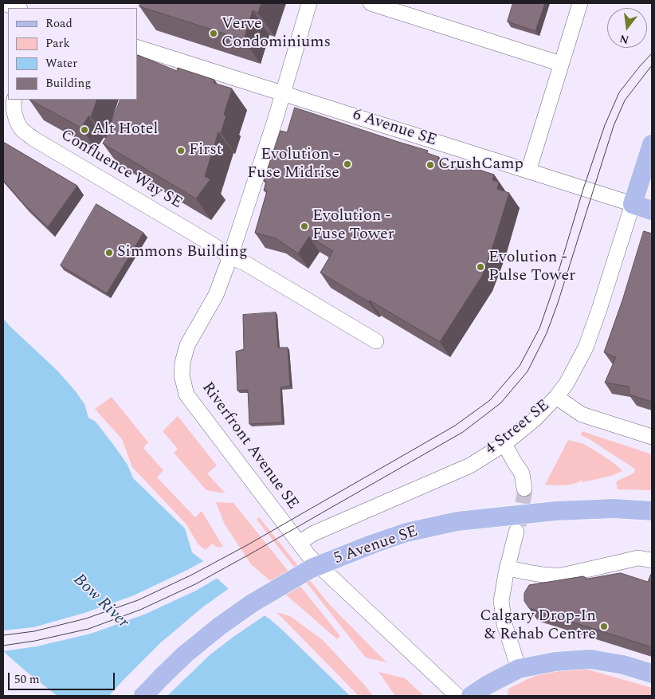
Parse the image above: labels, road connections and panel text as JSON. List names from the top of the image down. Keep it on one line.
{"streets":{"main road":["6 Avenue SE","4 Street SE","5 Avenue SE"],"street":["Confluence Way SE","Riverfront Avenue SE"]},"crossings":[["6 Avenue SE","4 Street SE"],["6 Avenue SE","Riverfront Avenue SE"],["Confluence Way SE","Riverfront Avenue SE"],["4 Street SE","Riverfront Avenue SE"]],"water":["Bow River"],"places":["Verve Condominiums","Alt Hotel","First","Evolution - Fuse Midrise","CrushCamp","Evolution - Fuse Tower","Simmons Building","Evolution - Pulse Tower","Calgary Drop-In & Rehab Centre"],"legend":["Road","Park","Water","Building"],"scale_bar":"50 m","north":"bottom"}
